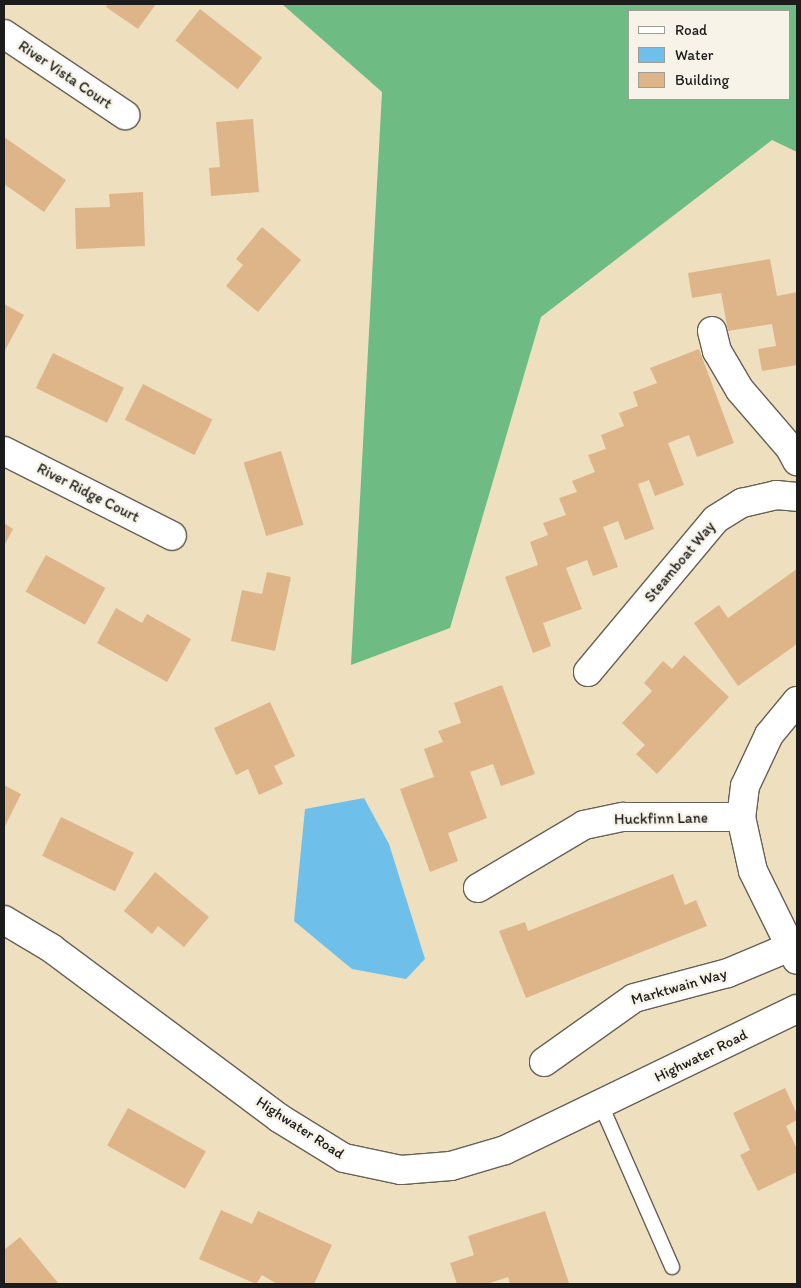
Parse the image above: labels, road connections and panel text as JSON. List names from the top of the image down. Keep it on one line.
{"streets":{"street":["River Vista Court","River Ridge Court","Steamboat Way","Huckfinn Lane","Marktwain Way","Highwater Road"]},"legend":["Road","Water","Building"]}
